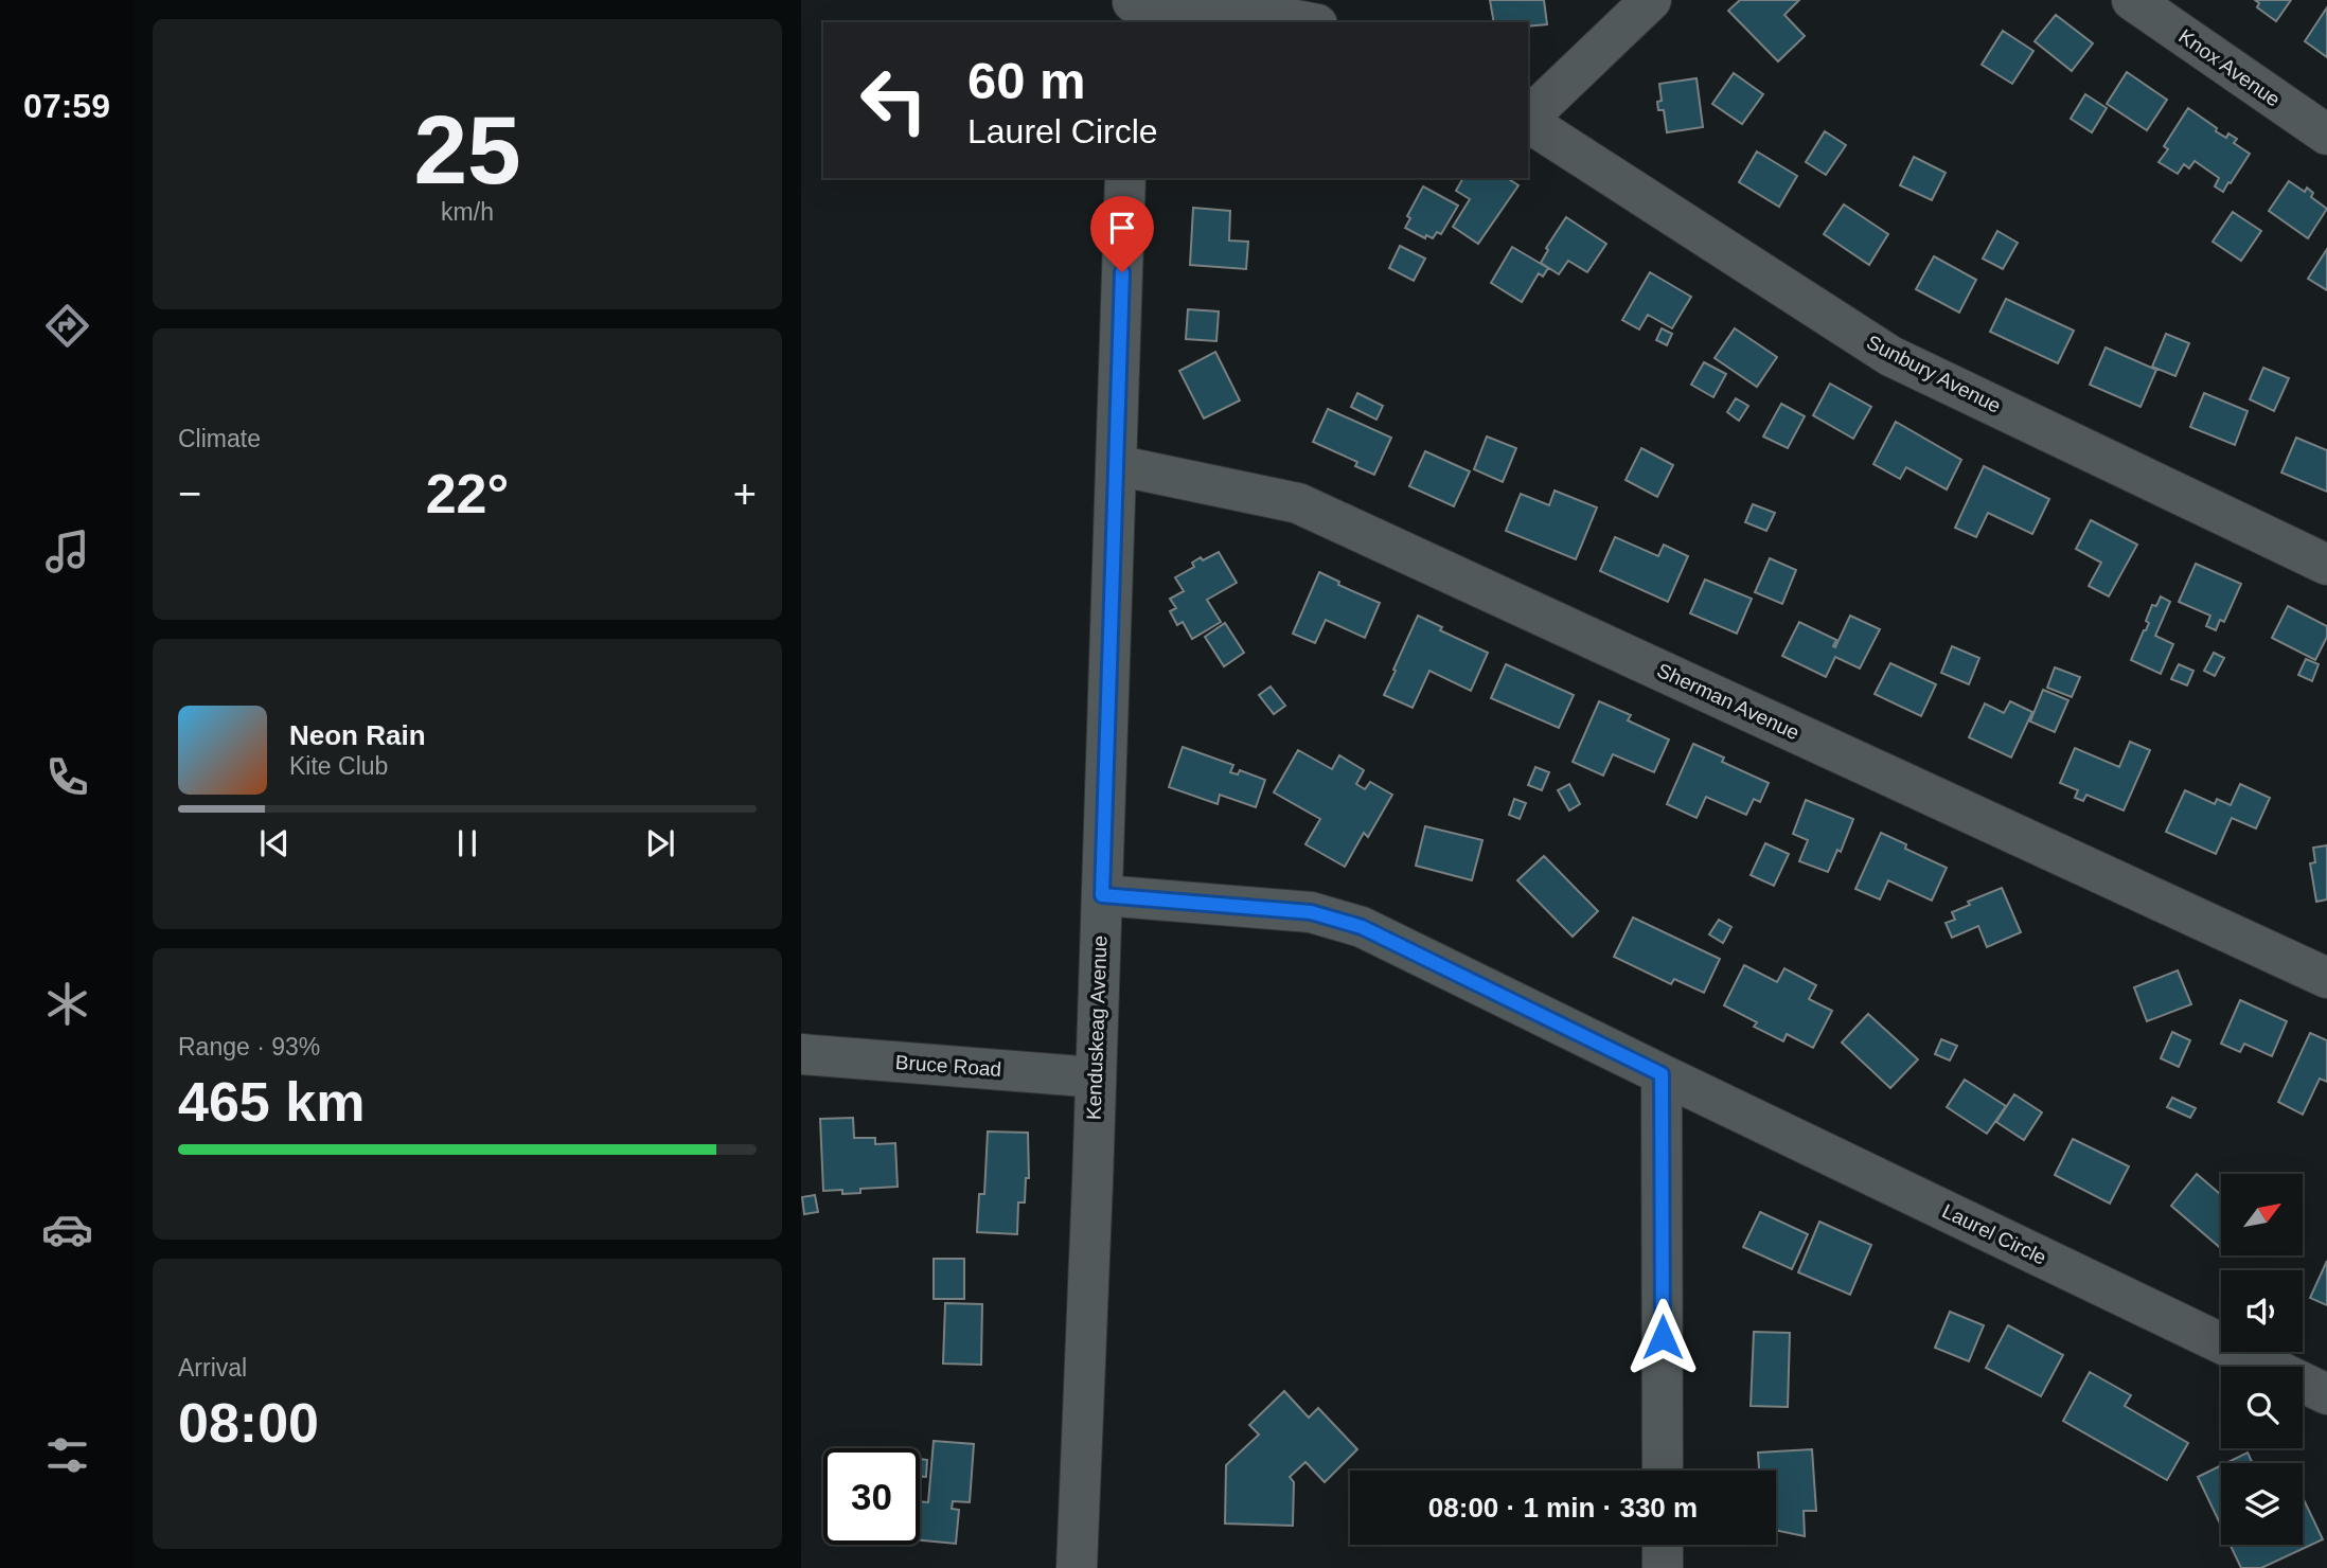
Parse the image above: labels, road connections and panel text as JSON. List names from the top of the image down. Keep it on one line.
{"streets":{"street":["Knox Avenue","Sunbury Avenue","Sherman Avenue","Kenduskeag Avenue","Bruce Road","Laurel Circle"]},"crossings":[["Sherman Avenue","Kenduskeag Avenue"],["Kenduskeag Avenue","Bruce Road"],["Kenduskeag Avenue","Laurel Circle"]],"north":"top right","page":{"tabs":"07:59","tile":[["25","km/h"],"Climate",["Range · 93%","465 km"],["Arrival","08:00"]],"turn":["60 m","Laurel Circle"],"heat":["−","22°","+"],"song":["Neon Rain","Kite Club"],"limit":"30","trip":"08:00 · 1 min · 330 m"}}
